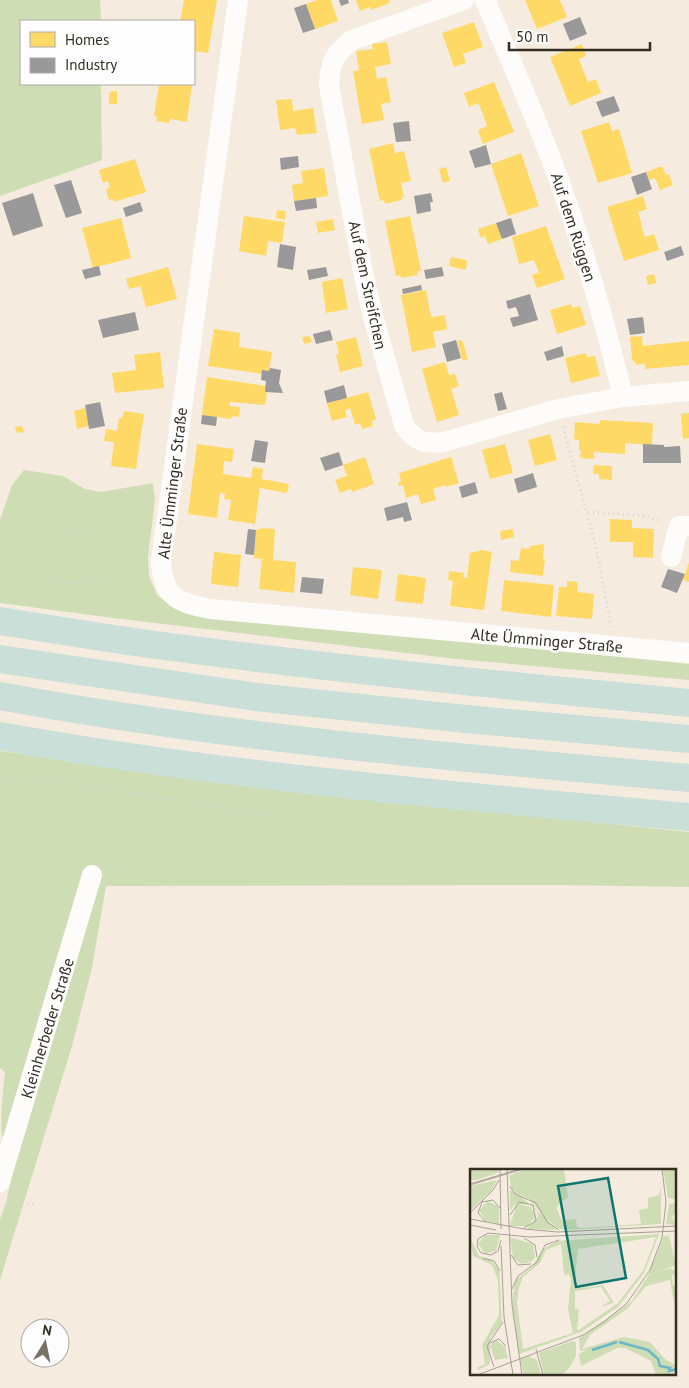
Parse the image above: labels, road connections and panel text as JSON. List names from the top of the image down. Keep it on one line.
{"streets":{"street":["Auf dem Rüggen","Auf dem Streifchen","Alte Ümminger Straße","Kleinherbeder Straße"]},"crossings":[["Auf dem Rüggen","Auf dem Streifchen"]],"legend":["Homes","Industry"],"scale_bar":"50 m","north":"top"}
